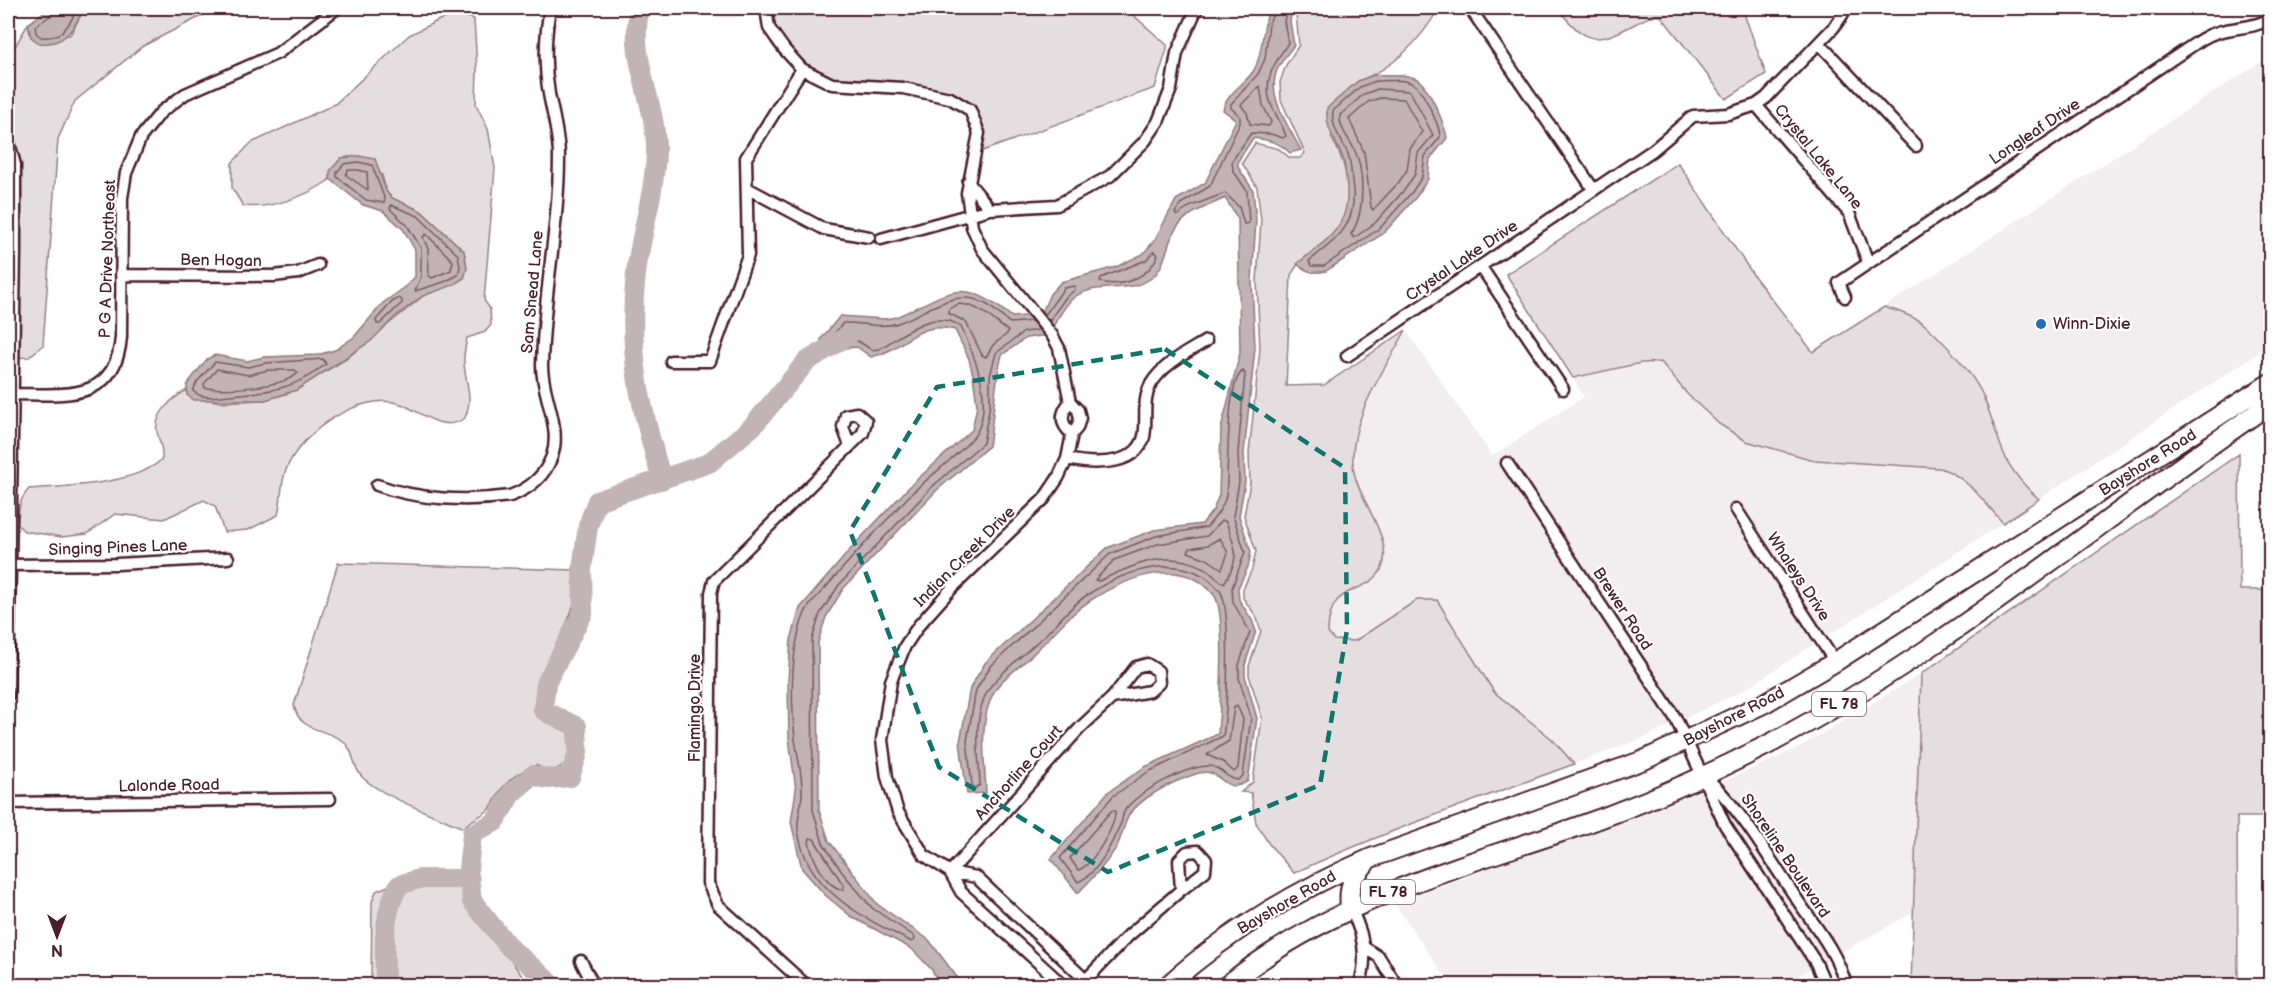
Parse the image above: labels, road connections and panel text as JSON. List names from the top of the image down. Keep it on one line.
{"streets":{"main road":["Bayshore Road","FL 78"],"street":["Longleaf Drive","Crystal Lake Lane","P G A Drive Northeast","Ben Hogan","Crystal Lake Drive","Sam Snead Lane","Singing Pines Lane","Indian Creek Drive","Whaleys Drive","Brewer Road","Flamingo Drive","Anchorline Court","Lalonde Road","Shoreline Boulevard"]},"crossings":[["Longleaf Drive","Crystal Lake Lane"],["Crystal Lake Lane","Crystal Lake Drive"],["P G A Drive Northeast","Ben Hogan"],["Bayshore Road","Whaleys Drive"],["Bayshore Road","Brewer Road"],["Bayshore Road","Shoreline Boulevard"],["Indian Creek Drive","Anchorline Court"],["Brewer Road","Shoreline Boulevard"]],"places":["Winn-Dixie"],"north":"bottom"}
